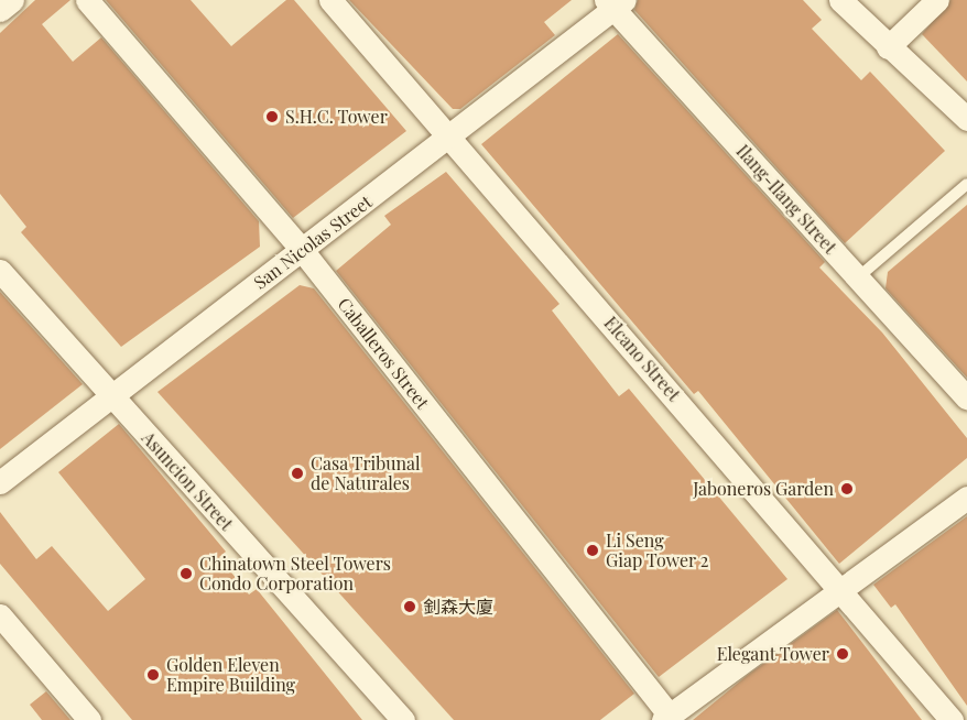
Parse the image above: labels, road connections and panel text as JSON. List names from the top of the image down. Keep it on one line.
{"streets":{"street":["Ilang-Ilang Street","San Nicolas Street","Caballeros Street","Elcano Street","Asuncion Street"]},"crossings":[["Ilang-Ilang Street","San Nicolas Street"],["San Nicolas Street","Caballeros Street"],["San Nicolas Street","Elcano Street"],["San Nicolas Street","Asuncion Street"]],"places":["S.H.C. Tower","Casa Tribunal de Naturales","Jaboneros Garden","Li Seng Giap Tower 2","Chinatown Steel Towers Condo Corporation","釗森大廈","Elegant Tower","Golden Eleven Empire Building"]}
